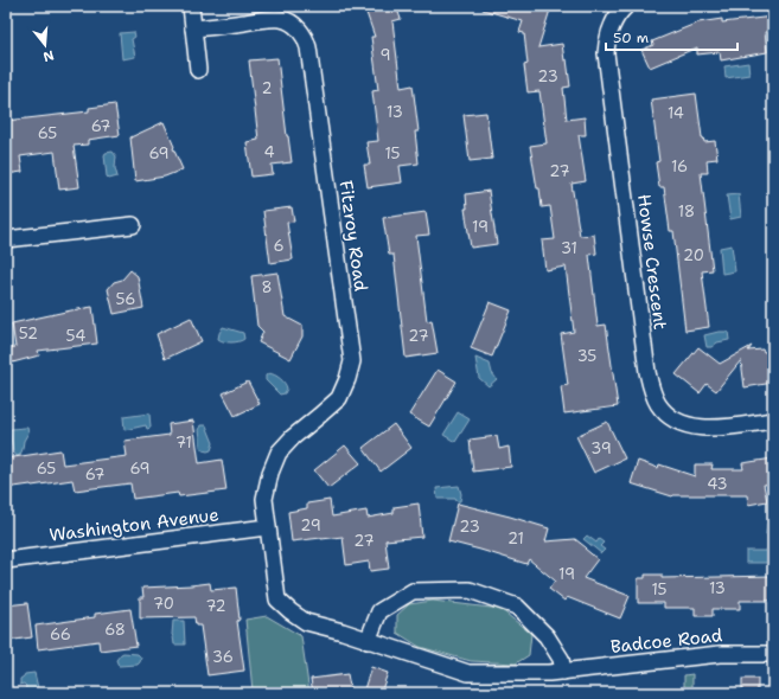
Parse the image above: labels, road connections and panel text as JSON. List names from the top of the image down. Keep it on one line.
{"streets":{"street":["Fitzroy Road","Howse Crescent","Washington Avenue","Badcoe Road"]},"crossings":[["Fitzroy Road","Washington Avenue"],["Fitzroy Road","Badcoe Road"]],"house_numbers":["9","23","2","13","14","67","65","4","69","15","16","27","18","19","6","31","20","8","56","52","54","27","35","71","39","65","69","67","43","29","23","21","27","19","13","15","70","72","68","66","36"],"scale_bar":"50 m","north":"bottom"}
